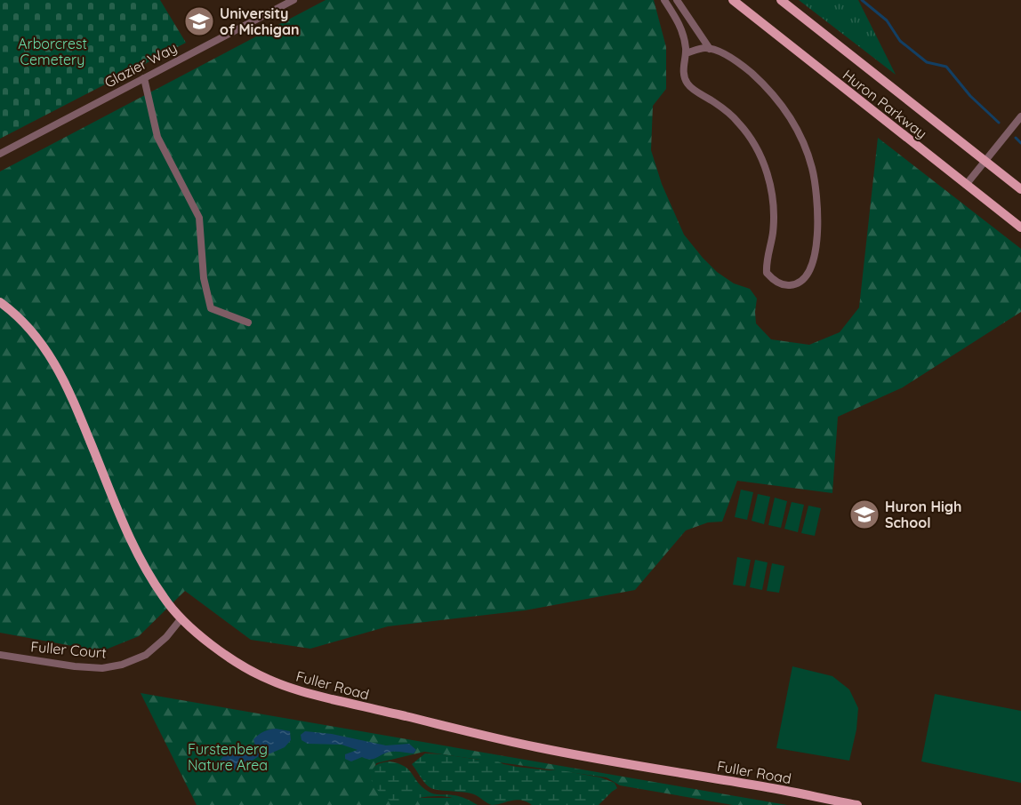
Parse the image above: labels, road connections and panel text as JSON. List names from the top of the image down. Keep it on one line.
{"streets":{"main road":["Huron Parkway","Fuller Road"],"street":["Glazier Way","Fuller Court"]},"crossings":[["Fuller Court","Fuller Road"]],"parks":["Arborcrest Cemetery","Furstenberg Nature Area"],"places":{"school or university":["University of Michigan","Huron High School"]}}
